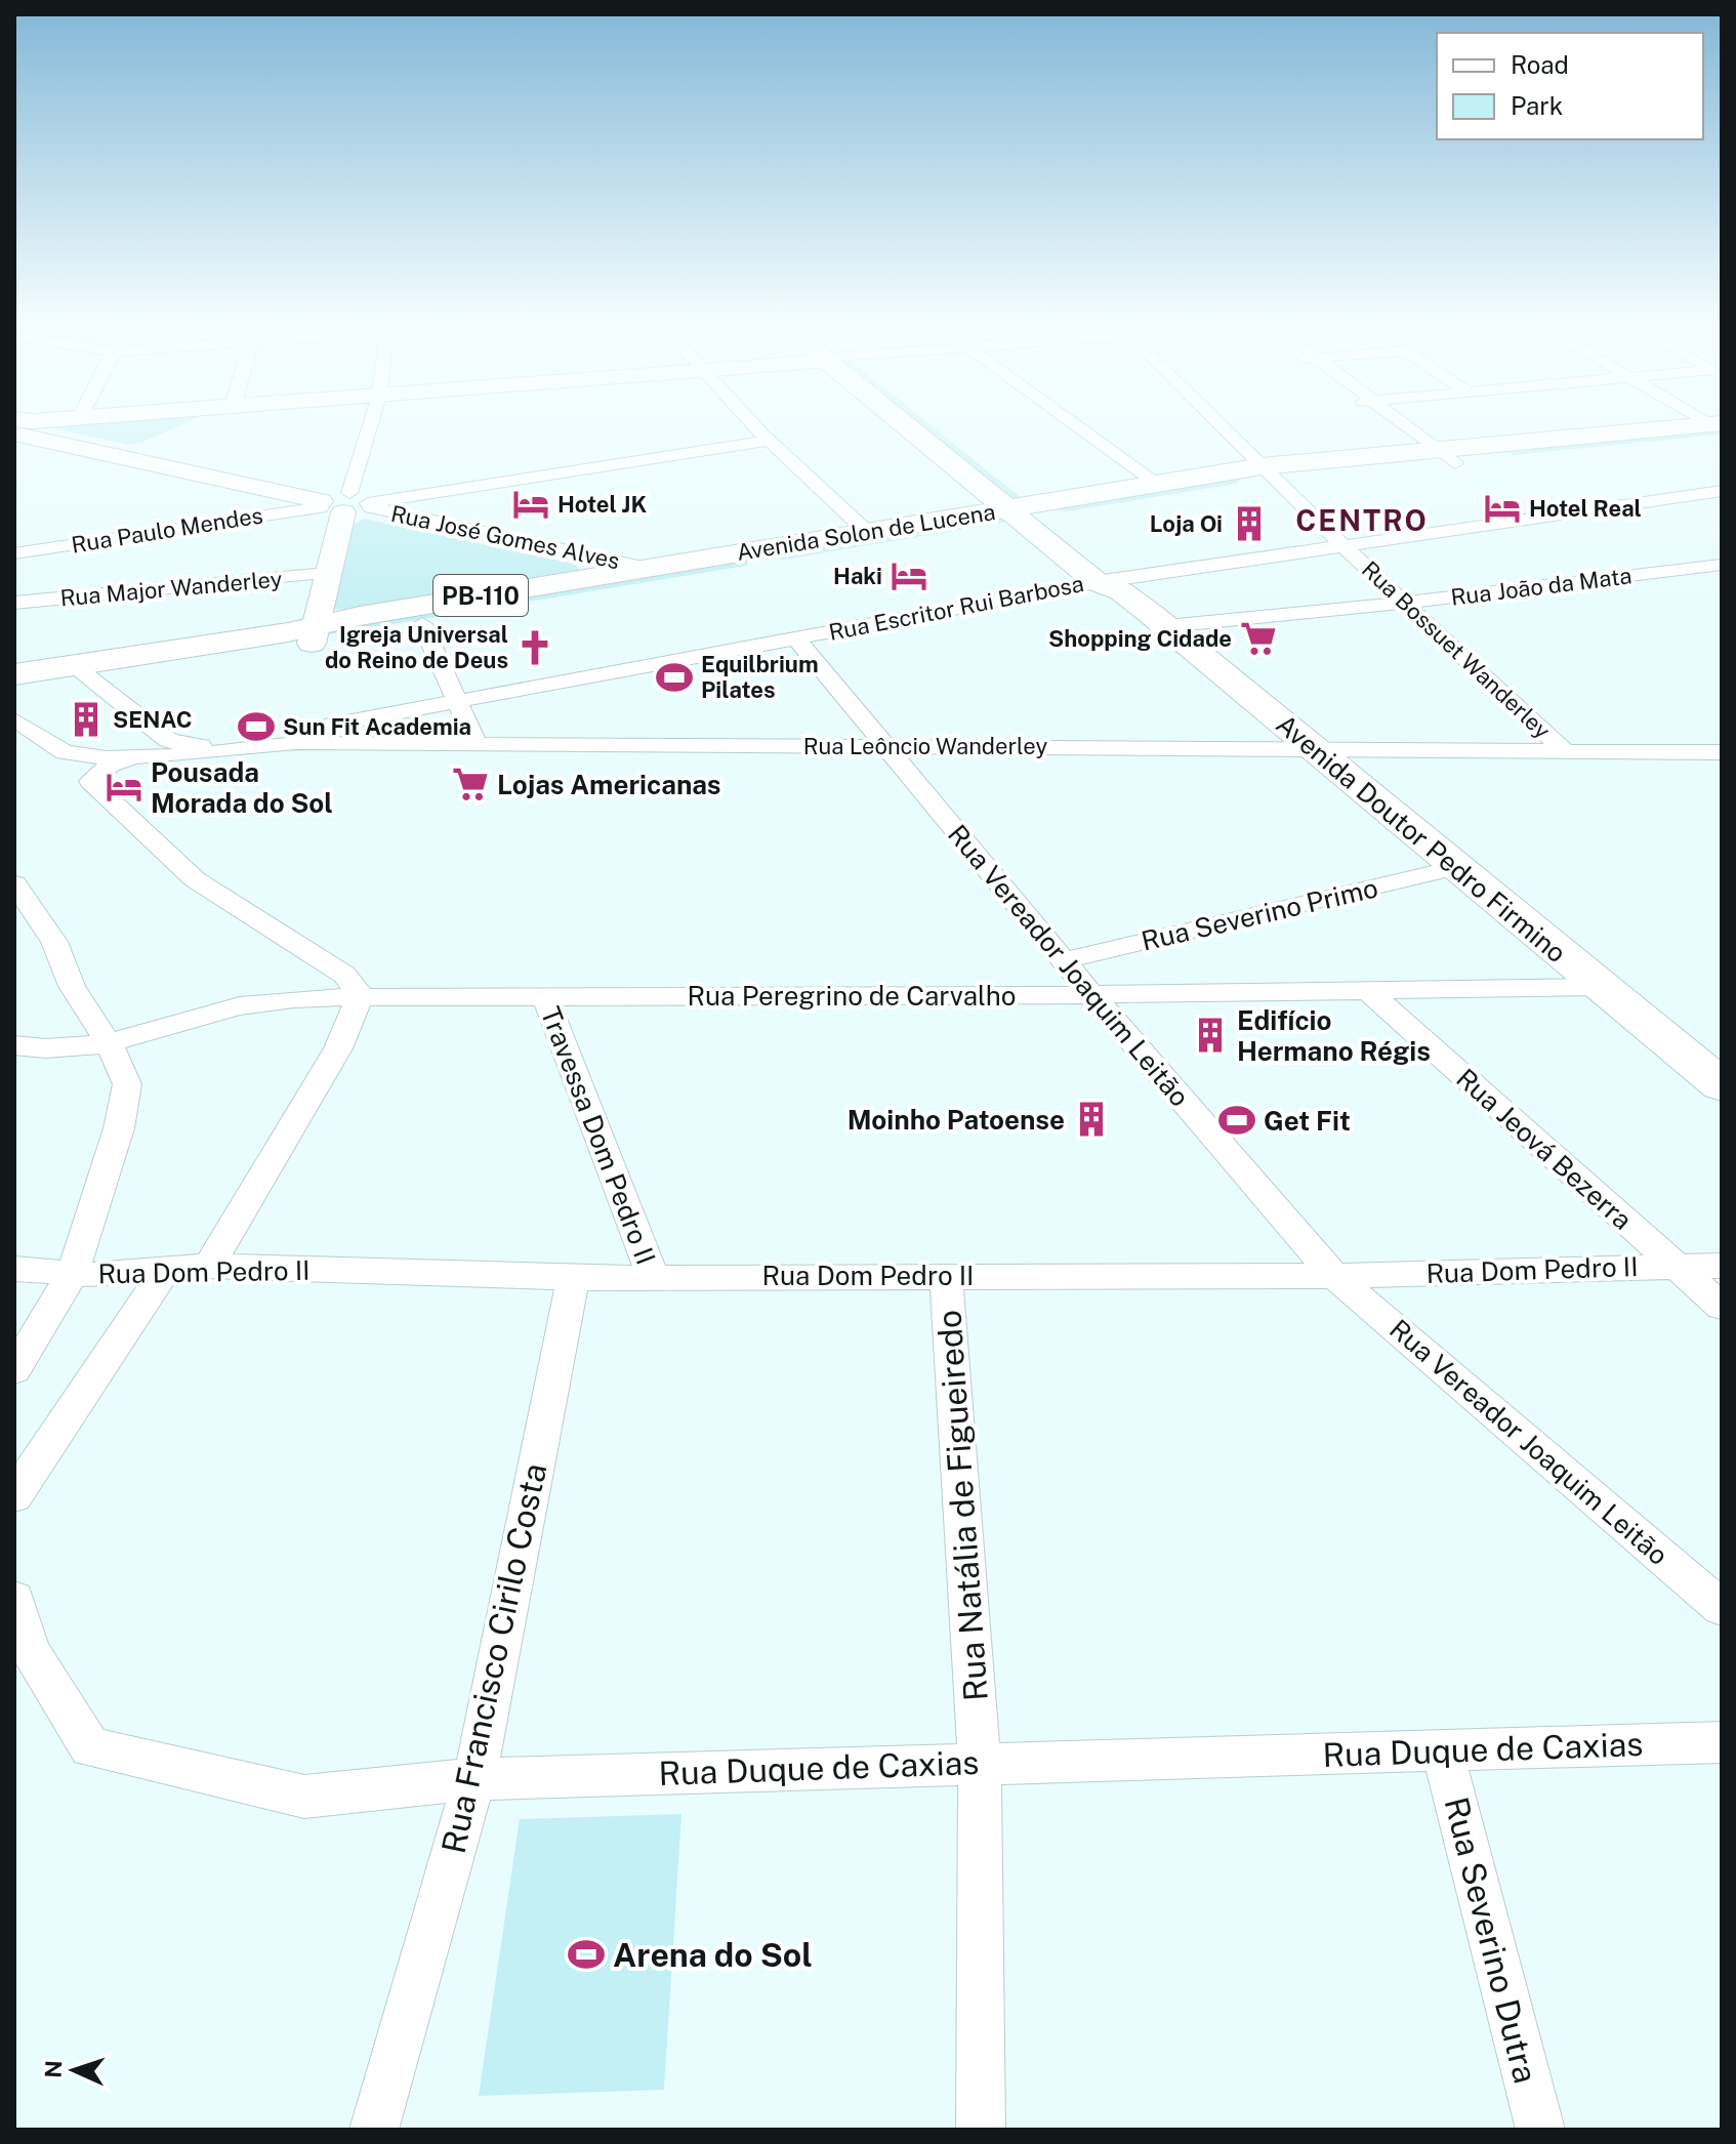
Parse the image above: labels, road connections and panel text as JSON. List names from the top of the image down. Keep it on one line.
{"streets":{"main road":["Avenida Solon de Lucena","PB-110","Avenida Doutor Pedro Firmino"],"street":["Rua Paulo Mendes","Rua José Gomes Alves","Rua João da Mata","Rua Major Wanderley","Rua Escritor Rui Barbosa","Rua Bossuet Wanderley","Rua Leôncio Wanderley","Rua Severino Primo","Rua Vereador Joaquim Leitão","Rua Peregrino de Carvalho","Travessa Dom Pedro II","Rua Jeová Bezerra","Rua Dom Pedro II","Rua Natália de Figueiredo","Rua Francisco Cirilo Costa","Rua Duque de Caxias","Rua Severino Dutra"]},"crossings":[["Rua Paulo Mendes","Rua José Gomes Alves"],["Avenida Solon de Lucena","Rua José Gomes Alves"],["Avenida Solon de Lucena","Rua Escritor Rui Barbosa"],["Avenida Solon de Lucena","Rua Bossuet Wanderley"],["Avenida Solon de Lucena","Avenida Doutor Pedro Firmino"],["Rua João da Mata","Rua Bossuet Wanderley"],["Rua João da Mata","Avenida Doutor Pedro Firmino"],["Rua Escritor Rui Barbosa","Rua Bossuet Wanderley"],["Rua Escritor Rui Barbosa","Rua Leôncio Wanderley"],["Rua Escritor Rui Barbosa","Avenida Doutor Pedro Firmino"],["Rua Escritor Rui Barbosa","Rua Vereador Joaquim Leitão"],["Rua Bossuet Wanderley","Rua Leôncio Wanderley"],["Rua Leôncio Wanderley","Avenida Doutor Pedro Firmino"],["Rua Leôncio Wanderley","Rua Vereador Joaquim Leitão"],["Rua Leôncio Wanderley","Rua Peregrino de Carvalho"],["Avenida Doutor Pedro Firmino","Rua Severino Primo"],["Avenida Doutor Pedro Firmino","Rua Peregrino de Carvalho"],["Rua Severino Primo","Rua Vereador Joaquim Leitão"],["Rua Vereador Joaquim Leitão","Rua Peregrino de Carvalho"],["Rua Vereador Joaquim Leitão","Rua Dom Pedro II"],["Rua Peregrino de Carvalho","Travessa Dom Pedro II"],["Rua Peregrino de Carvalho","Rua Jeová Bezerra"],["Travessa Dom Pedro II","Rua Dom Pedro II"],["Rua Jeová Bezerra","Rua Dom Pedro II"],["Rua Dom Pedro II","Rua Natália de Figueiredo"],["Rua Dom Pedro II","Rua Francisco Cirilo Costa"],["Rua Natália de Figueiredo","Rua Duque de Caxias"],["Rua Francisco Cirilo Costa","Rua Duque de Caxias"],["Rua Duque de Caxias","Rua Severino Dutra"]],"districts":["CENTRO"],"places":{"hotel":["Hotel JK","Hotel Real","Haki","Pousada Morada do Sol"],"building":["Loja Oi","SENAC","Edifício Hermano Régis","Moinho Patoense"],"supermarket":["Shopping Cidade","Lojas Americanas"],"church":["Igreja Universal do Reino de Deus"],"sports":["Equilbrium Pilates","Sun Fit Academia","Get Fit","Arena do Sol"]},"legend":["Road","Park"],"north":"left"}
